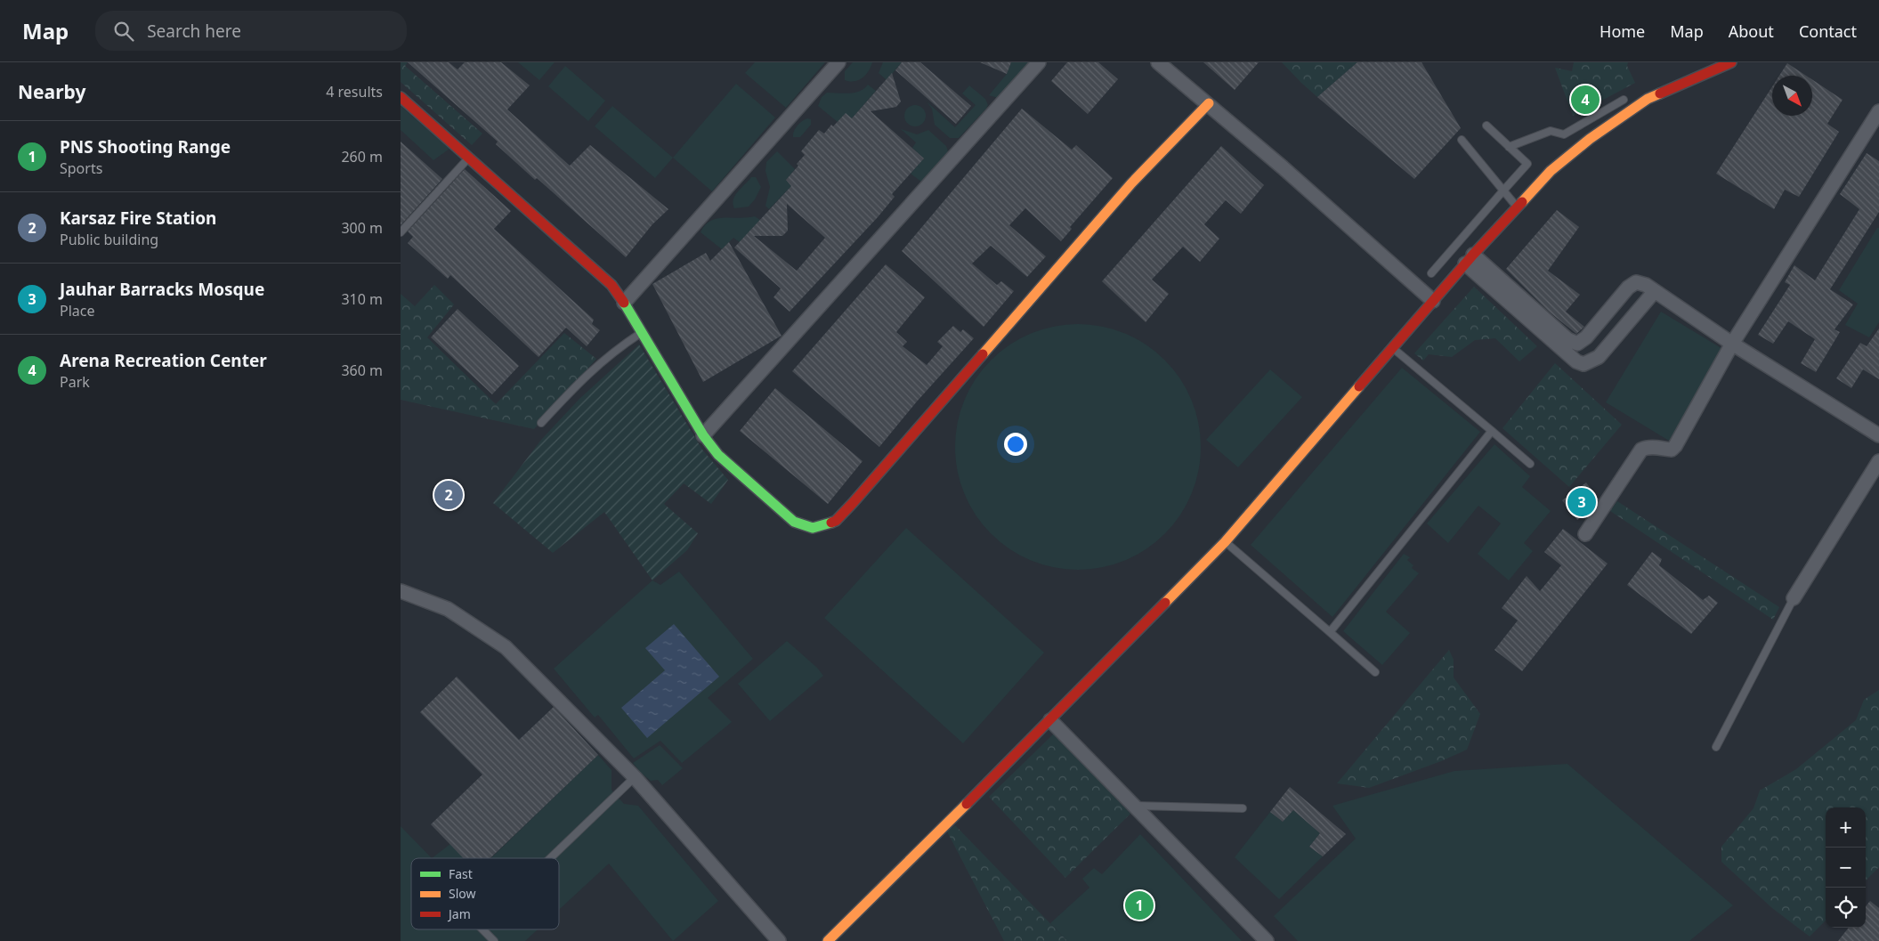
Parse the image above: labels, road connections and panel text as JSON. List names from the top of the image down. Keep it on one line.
{"legend":["Fast","Slow","Jam"],"north":"bottom right","page":{"header":"Map","search":"Search here","nav":["Home","Map","About","Contact"],"heading":["Nearby","4 results"],"pins":["4","2","3","1"],"list":[{"mark":"1","name":"PNS Shooting Range","note":"Sports","value":"260 m"},{"mark":"2","name":"Karsaz Fire Station","note":"Public building","value":"300 m"},{"mark":"3","name":"Jauhar Barracks Mosque","note":"Place","value":"310 m"},{"mark":"4","name":"Arena Recreation Center","note":"Park","value":"360 m"}],"map_buttons":["+","−"]}}
